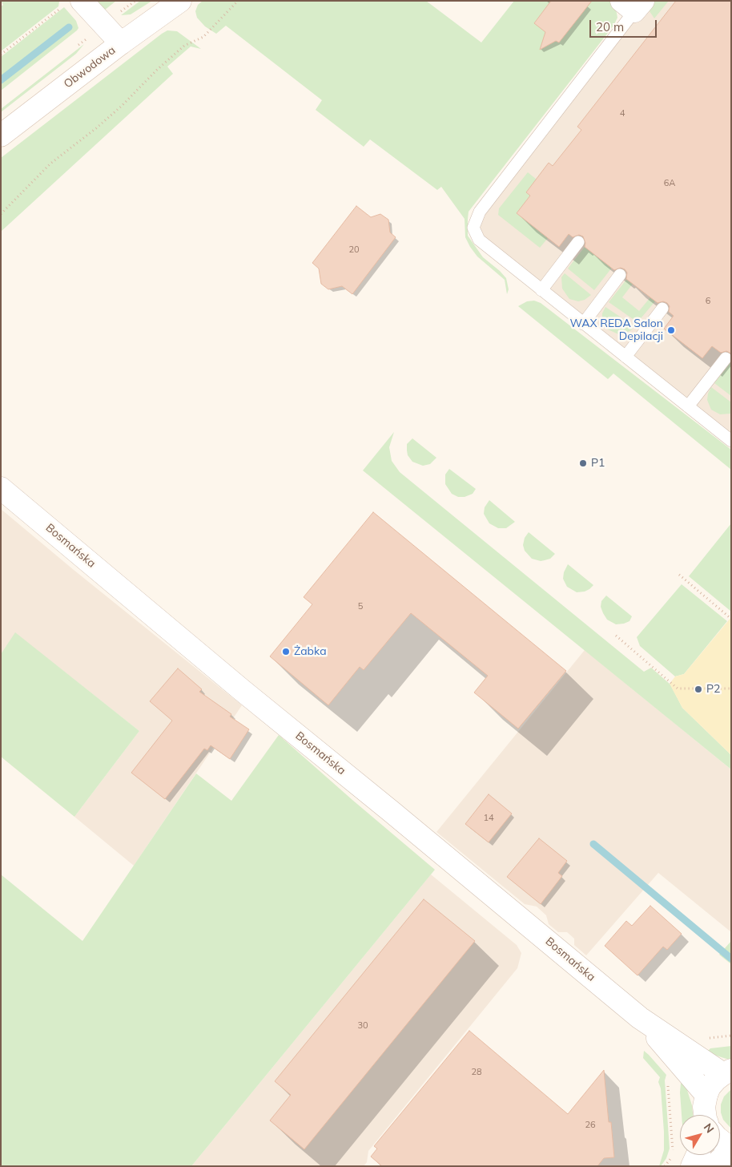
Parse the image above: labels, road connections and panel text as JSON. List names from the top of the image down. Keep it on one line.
{"streets":{"street":["Obwodowa","Bosmańska"]},"places":["WAX REDA Salon Depilacji","P1","Żabka","P2"],"house_numbers":["4","6A","20","6","5","14","30","28","26"],"scale_bar":"20 m","north":"top right"}
